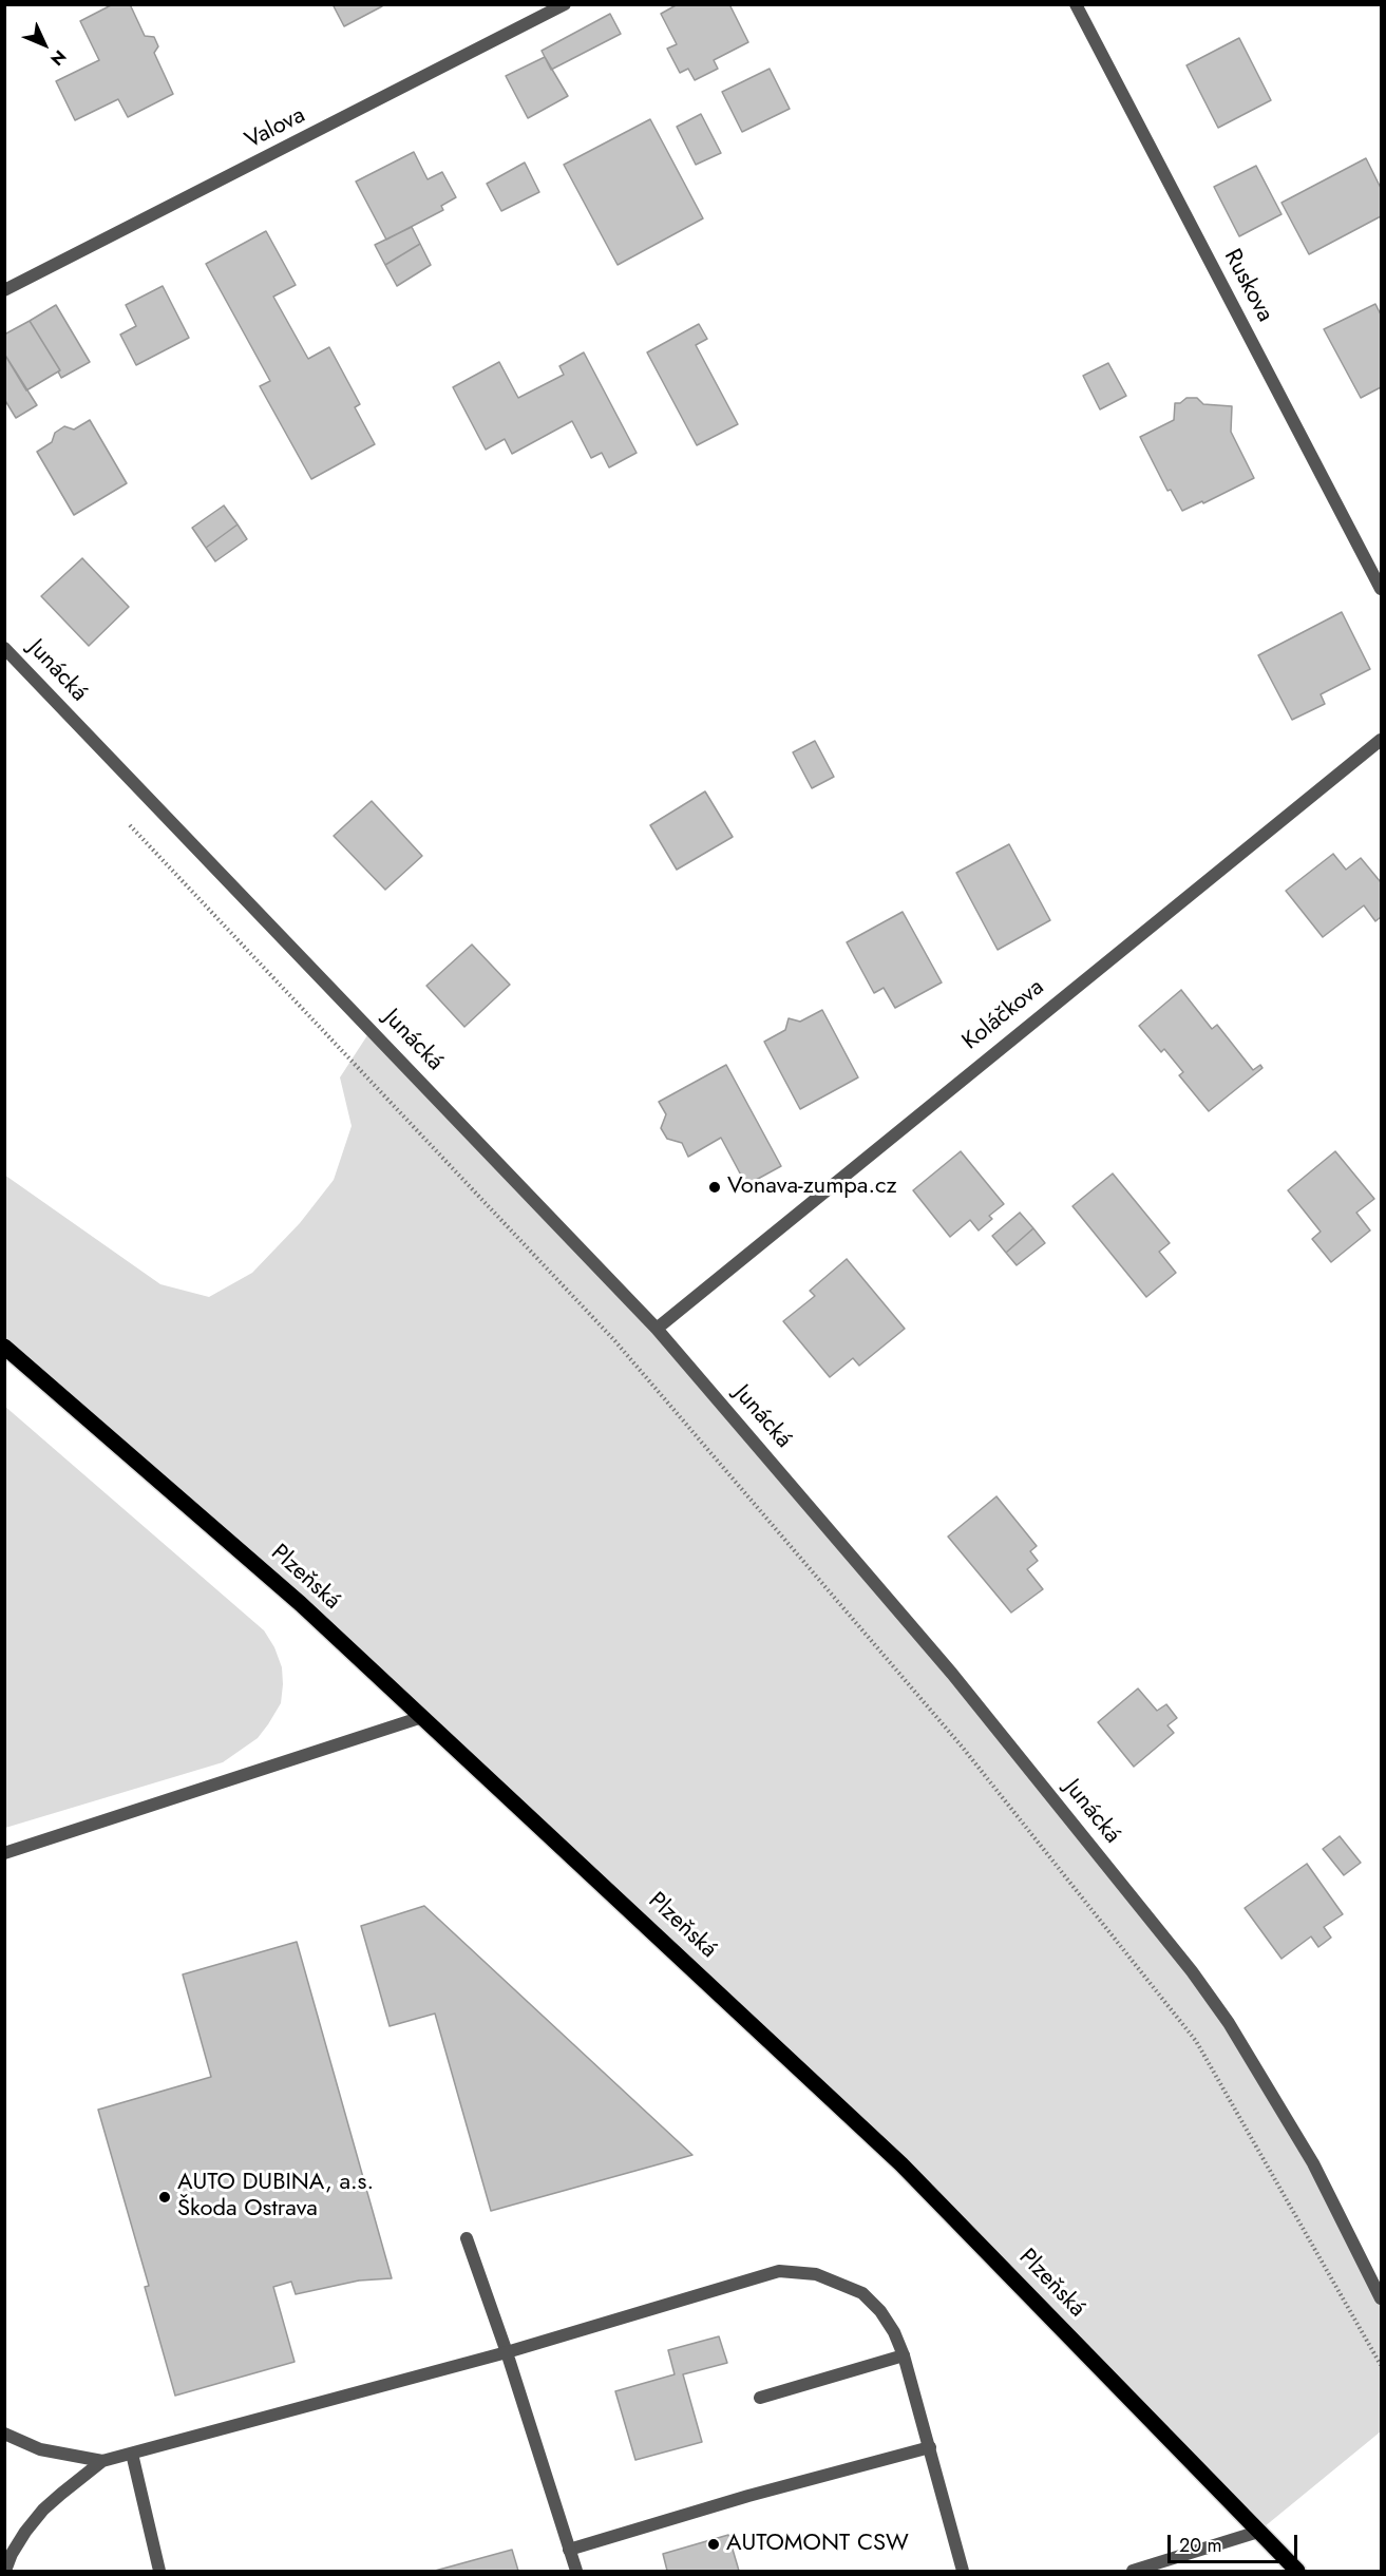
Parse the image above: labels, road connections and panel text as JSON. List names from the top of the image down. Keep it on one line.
{"streets":{"main road":["Plzeňská"],"street":["Valova","Ruskova","Junácká","Koláčkova"]},"crossings":[["Junácká","Koláčkova"]],"places":["Vonava-zumpa.cz","AUTO DUBINA, a.s. Škoda Ostrava","AUTOMONT CSW"],"scale_bar":"20 m","north":"bottom right"}
